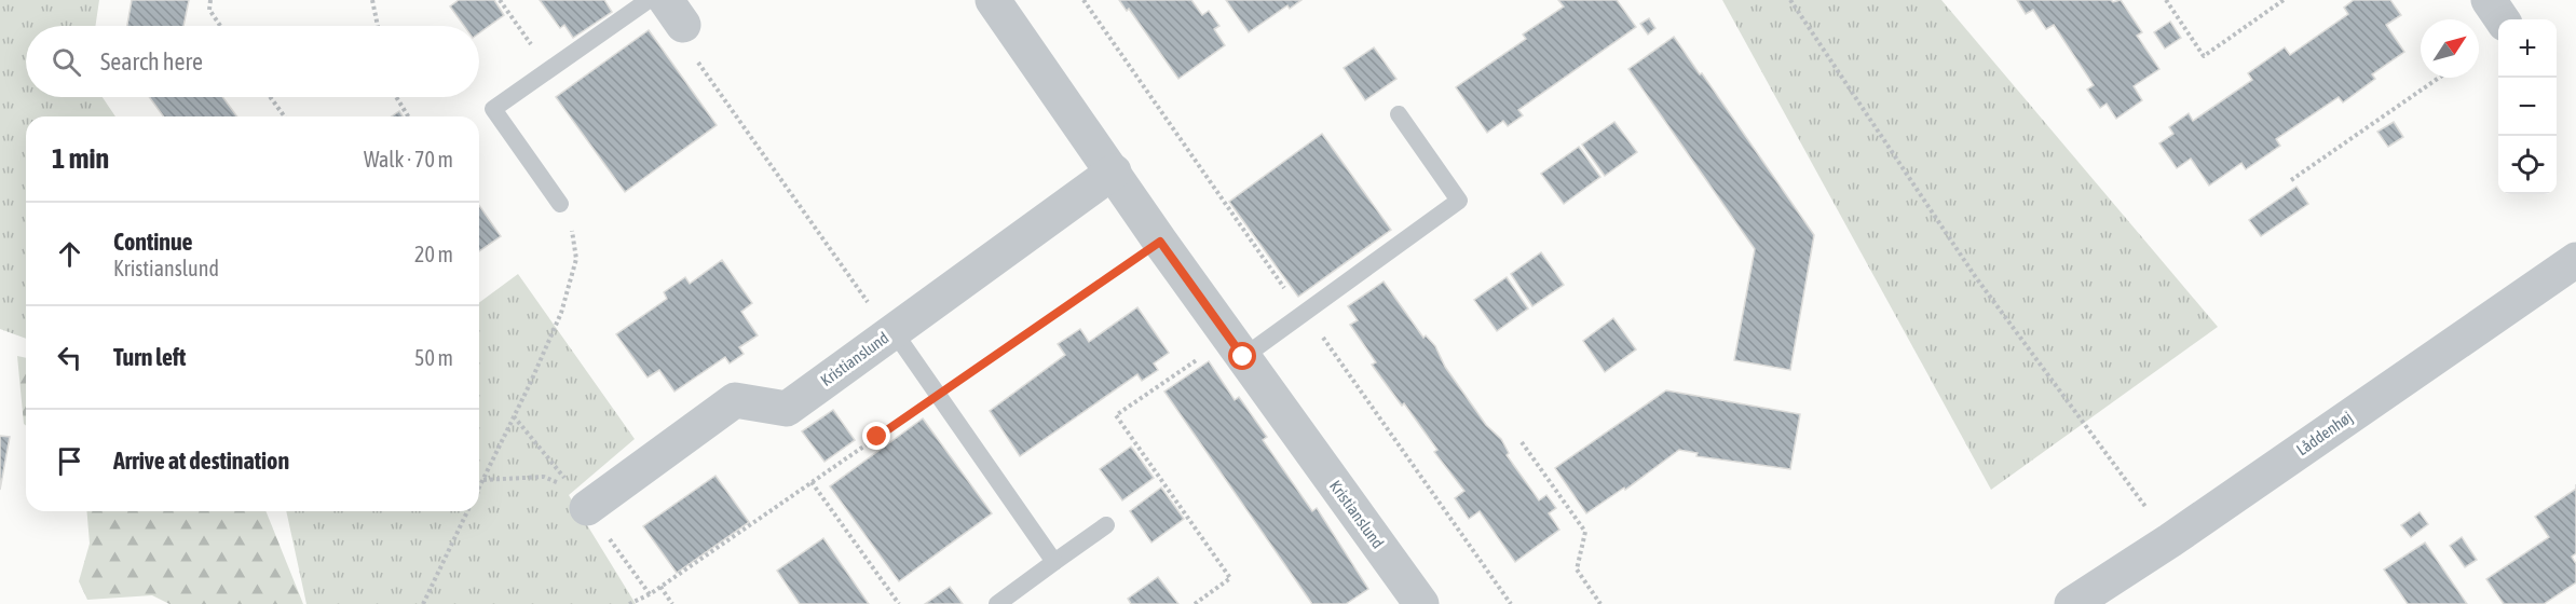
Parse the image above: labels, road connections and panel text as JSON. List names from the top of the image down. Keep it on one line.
{"streets":{"street":["Kristianslund","Låddenhøj"]},"north":"top right","page":{"map_buttons":["+","−"],"search":"Search here","heading":["1 min","Walk · 70 m"],"list":[["Continue","Kristianslund","20 m"],["Turn left","50 m"],"Arrive at destination"]}}
